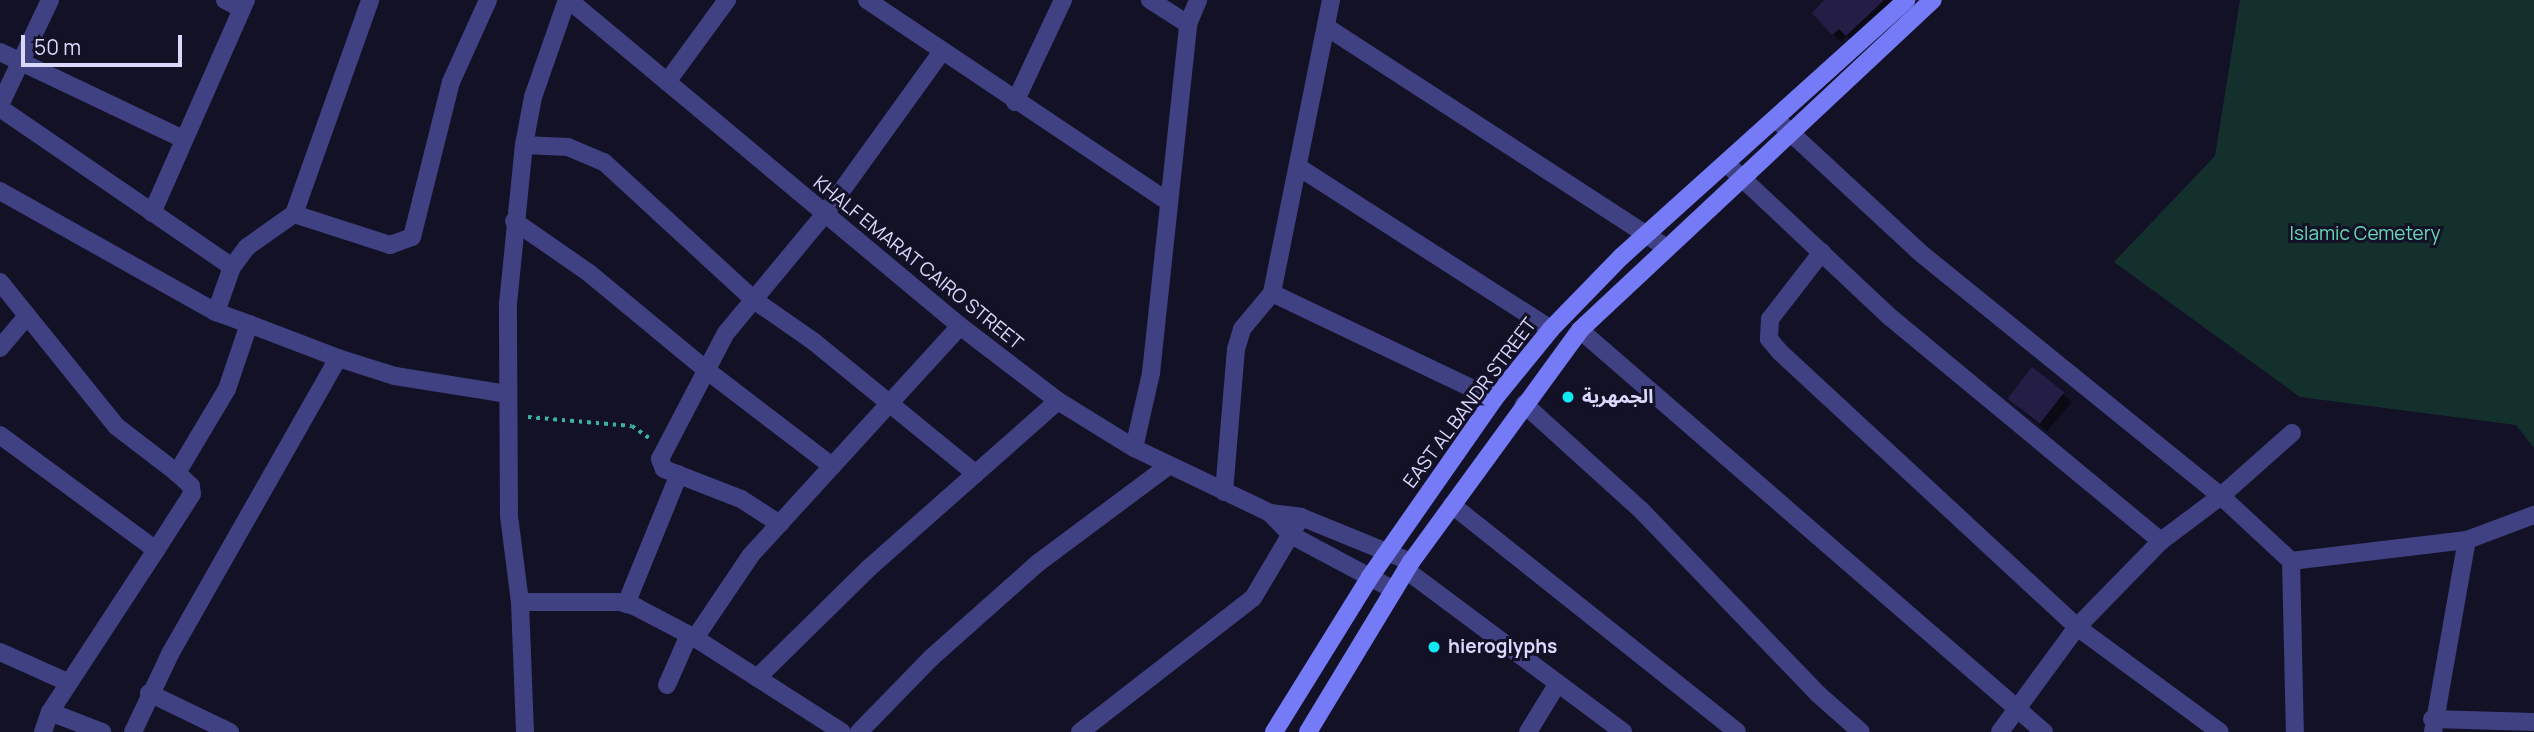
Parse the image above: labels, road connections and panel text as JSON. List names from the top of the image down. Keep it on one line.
{"streets":{"main road":["EAST AL BANDR STREET"],"street":["KHALF EMARAT CAIRO STREET"]},"crossings":[["KHALF EMARAT CAIRO STREET","EAST AL BANDR STREET"]],"parks":["Islamic Cemetery"],"places":["الجمهرية","hieroglyphs"],"scale_bar":"50 m"}
